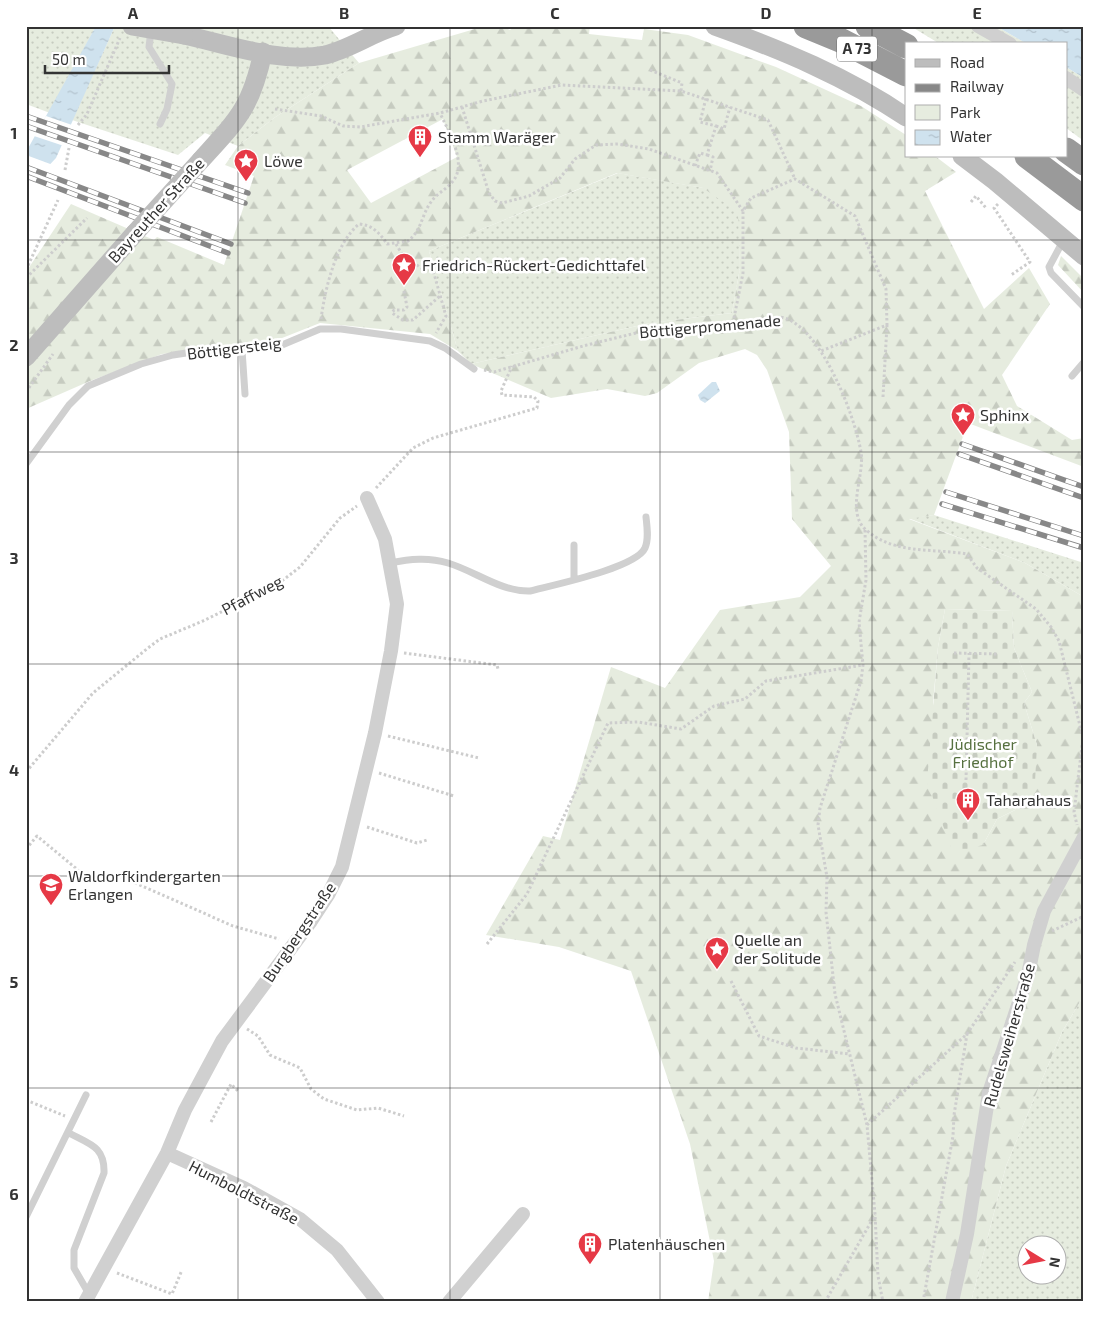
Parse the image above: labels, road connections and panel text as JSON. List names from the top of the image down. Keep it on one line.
{"streets":{"highway":["A 73"],"main road":["Bayreuther Straße"],"street":["Burgbergstraße","Rudelsweiherstraße","Humboldtstraße"],"lane":["Böttigersteig"],"path":["Böttigerpromenade","Pfaffweg"]},"crossings":[["Böttigerpromenade","Böttigersteig"],["Böttigerpromenade","Pfaffweg"],["Pfaffweg","Burgbergstraße"],["Burgbergstraße","Humboldtstraße"]],"parks":["Jüdischer Friedhof"],"places":{"building":["Stamm Waräger","Taharahaus","Platenhäuschen"],"place":["Löwe","Friedrich-Rückert-Gedichttafel","Sphinx","Quelle an der Solitude"],"school or university":["Waldorfkindergarten Erlangen"]},"legend":["Road","Railway","Park","Water"],"scale_bar":"50 m","north":"right","grid":{"columns":["A","B","C","D","E"],"rows":["1","2","3","4","5","6"]}}
